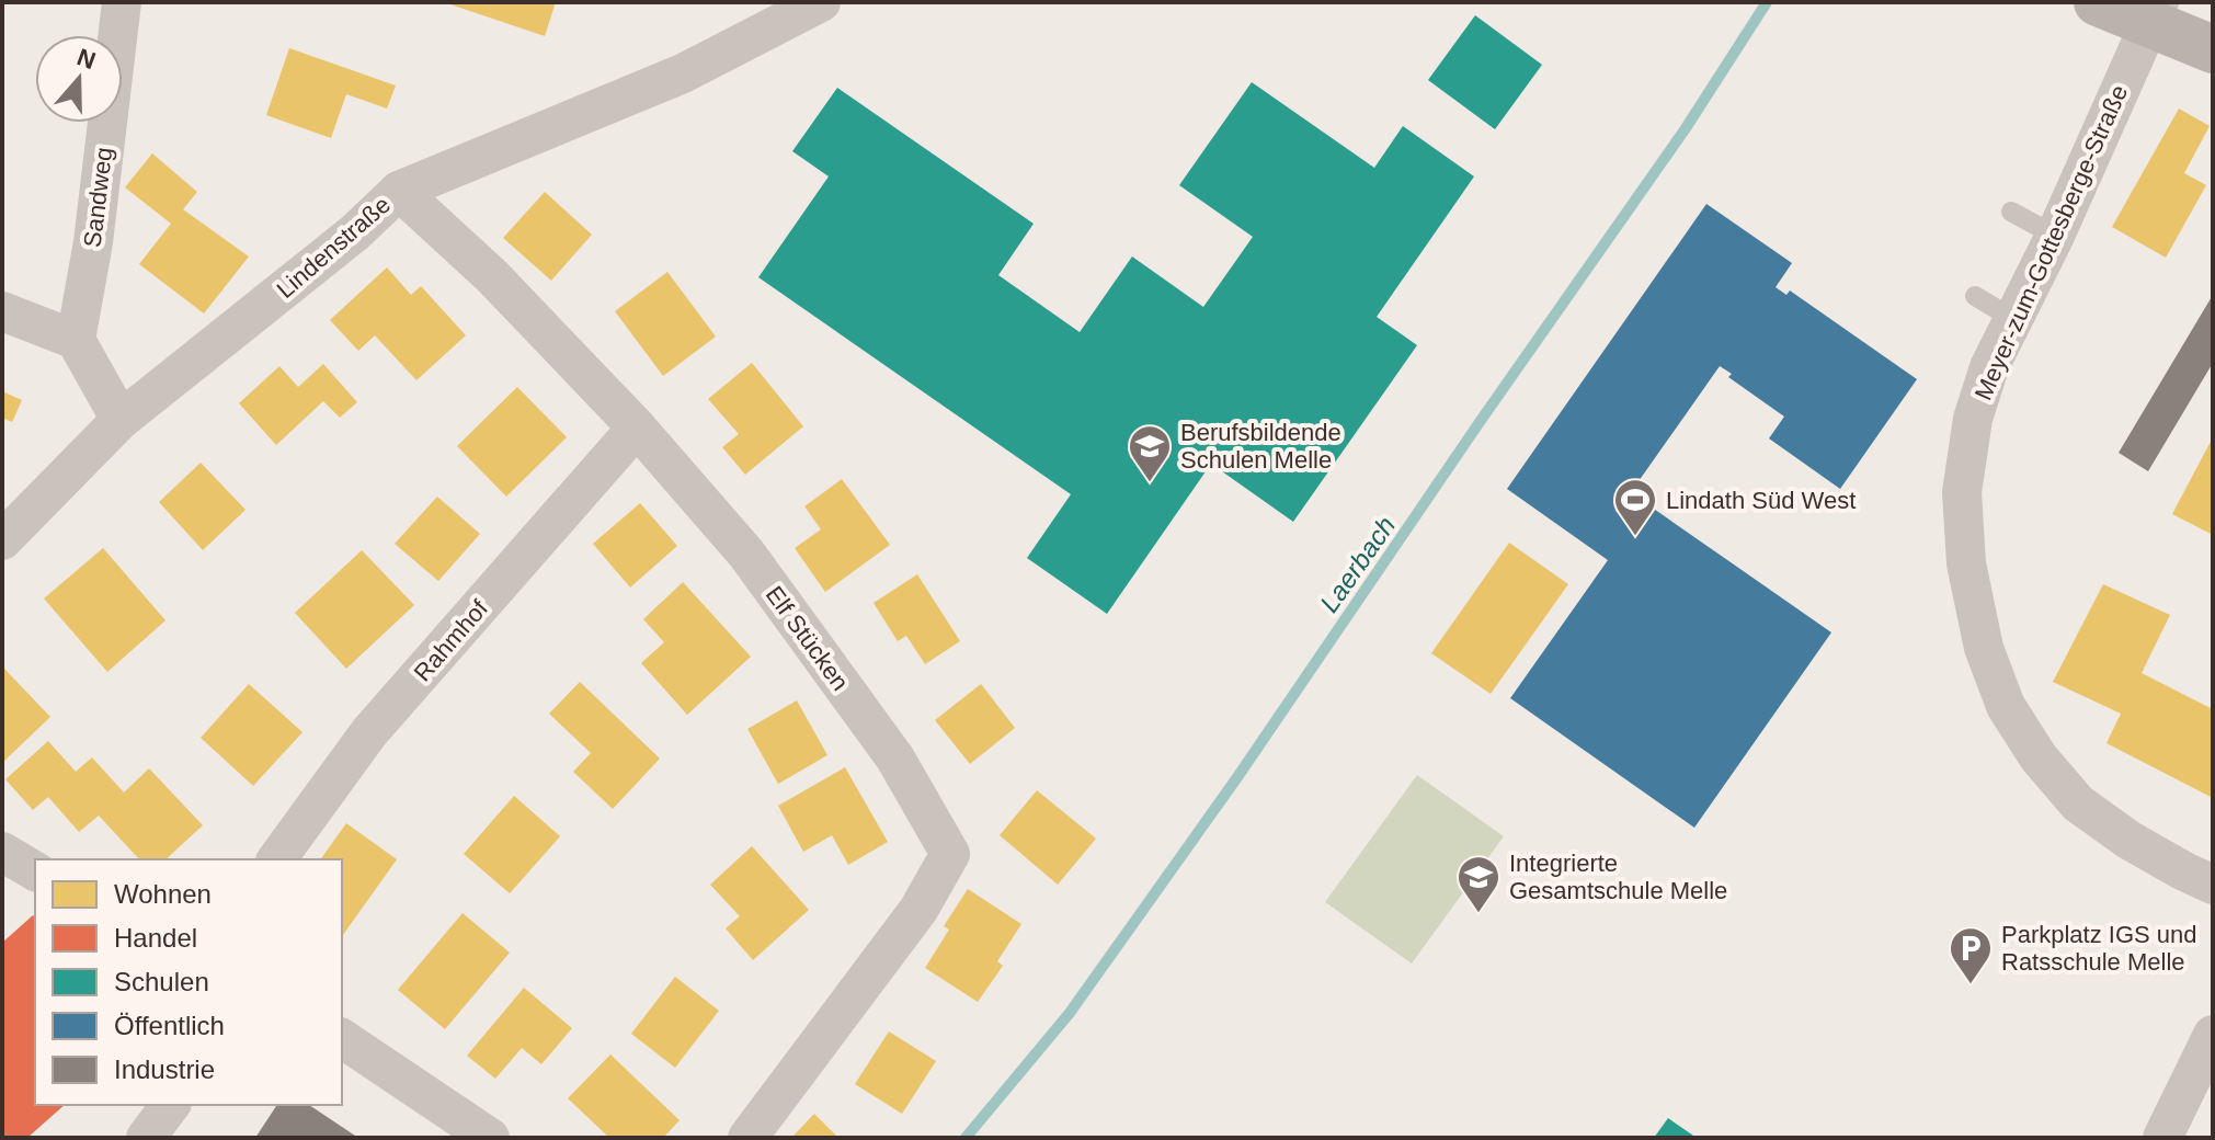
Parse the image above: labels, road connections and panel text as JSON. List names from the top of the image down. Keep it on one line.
{"streets":{"street":["Sandweg","Meyer-zum-Gottesberge-Straße","Lindenstraße","Elf Stücken","Rahmhof"]},"crossings":[["Lindenstraße","Elf Stücken"],["Elf Stücken","Rahmhof"]],"water":["Laerbach"],"places":{"school or university":["Berufsbildende Schulen Melle","Integrierte Gesamtschule Melle"],"sports":["Lindath Süd West"],"parking":["Parkplatz IGS und Ratsschule Melle"]},"legend":["Wohnen","Handel","Schulen","Öffentlich","Industrie"],"north":"top"}
